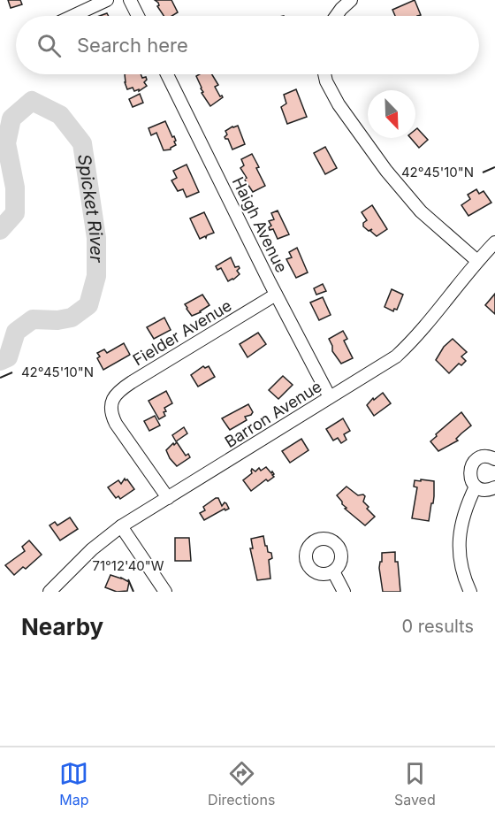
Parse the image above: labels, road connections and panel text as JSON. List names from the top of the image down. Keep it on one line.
{"streets":{"street":["Haigh Avenue","Fielder Avenue","Barron Avenue"]},"crossings":[["Haigh Avenue","Fielder Avenue"],["Haigh Avenue","Barron Avenue"],["Fielder Avenue","Barron Avenue"]],"water":["Spicket River"],"north":"bottom right","page":{"search":"Search here","heading":["Nearby","0 results"],"nav":["Map","Directions","Saved"]},"coordinates":["42°45'10\"N","71°12'40\"W"]}
